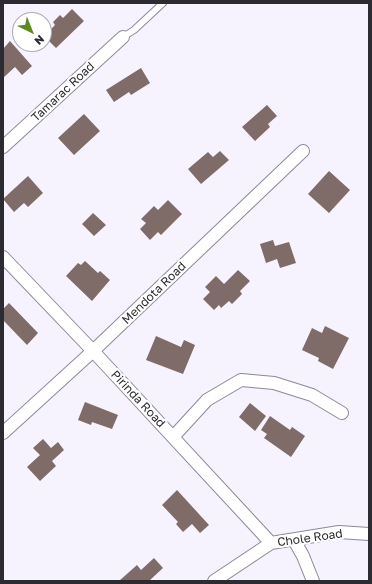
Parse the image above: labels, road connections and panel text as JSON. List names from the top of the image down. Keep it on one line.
{"streets":{"street":["Tamarac Road","Mendota Road","Pirinda Road","Chole Road"]},"crossings":[["Mendota Road","Pirinda Road"],["Pirinda Road","Chole Road"]],"north":"bottom right"}
